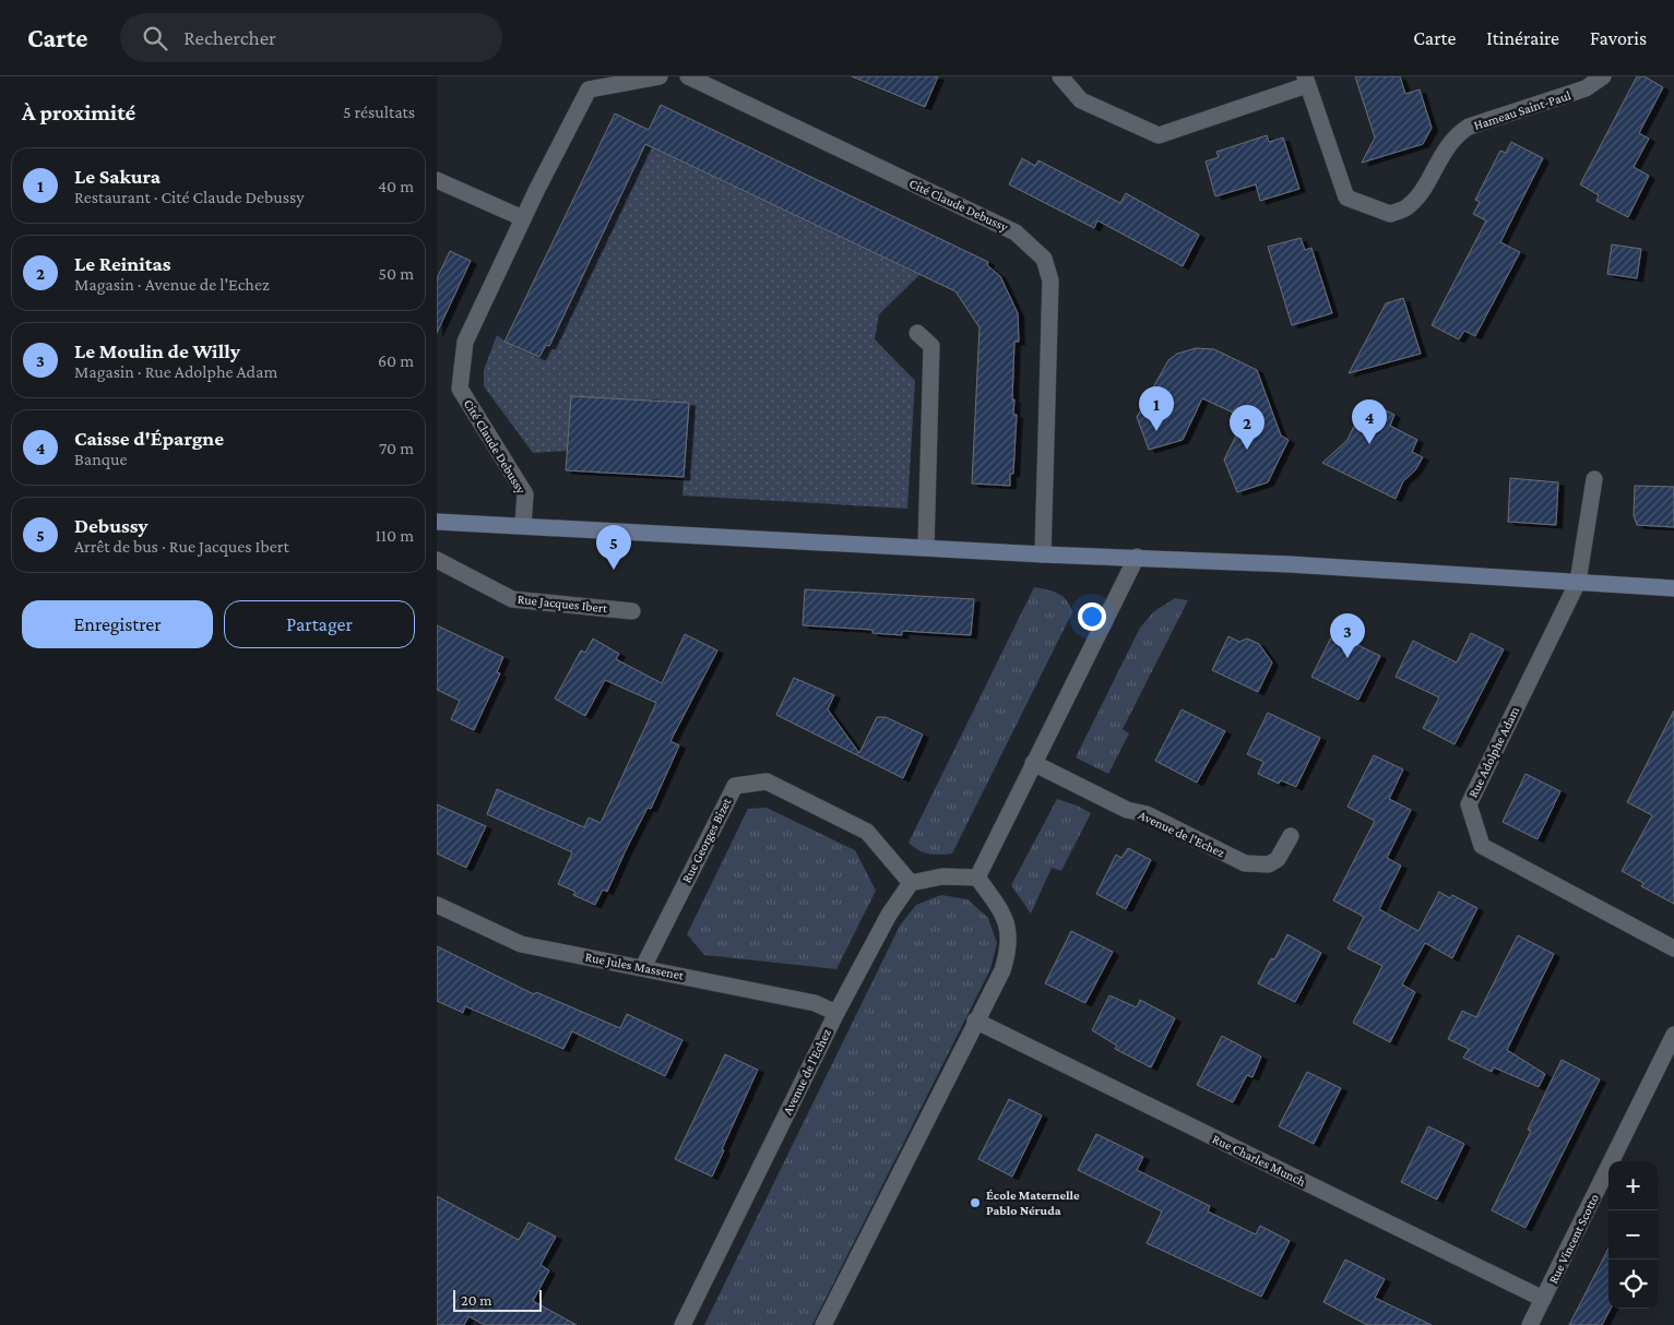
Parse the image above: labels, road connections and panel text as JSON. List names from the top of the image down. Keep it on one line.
{"streets":{"street":["Hameau Saint-Paul","Cité Claude Debussy","Rue Jacques Ibert","Rue Adolphe Adam","Avenue de l'Echez","Rue Georges Bizet","Rue Jules Massenet","Rue Charles Munch","Rue Vincent Scotto"]},"crossings":[["Avenue de l'Echez","Rue Georges Bizet"],["Avenue de l'Echez","Rue Jules Massenet"],["Rue Georges Bizet","Rue Jules Massenet"],["Rue Charles Munch","Rue Vincent Scotto"]],"places":["École Maternelle Pablo Néruda"],"scale_bar":"20 m","page":{"header":"Carte","search":"Rechercher","nav":["Carte","Itinéraire","Favoris"],"heading":["À proximité","5 résultats"],"list":[{"mark":"1","name":"Le Sakura","note":"Restaurant · Cité Claude Debussy","value":"40 m"},{"mark":"2","name":"Le Reinitas","note":"Magasin · Avenue de l'Echez","value":"50 m"},{"mark":"3","name":"Le Moulin de Willy","note":"Magasin · Rue Adolphe Adam","value":"60 m"},{"mark":"4","name":"Caisse d'Épargne","note":"Banque","value":"70 m"},{"mark":"5","name":"Debussy","note":"Arrêt de bus · Rue Jacques Ibert","value":"110 m"}],"pins":["1","4","2","5","3"],"buttons":["Enregistrer","Partager"],"map_buttons":["+","−"],"scale":"20 m"}}
